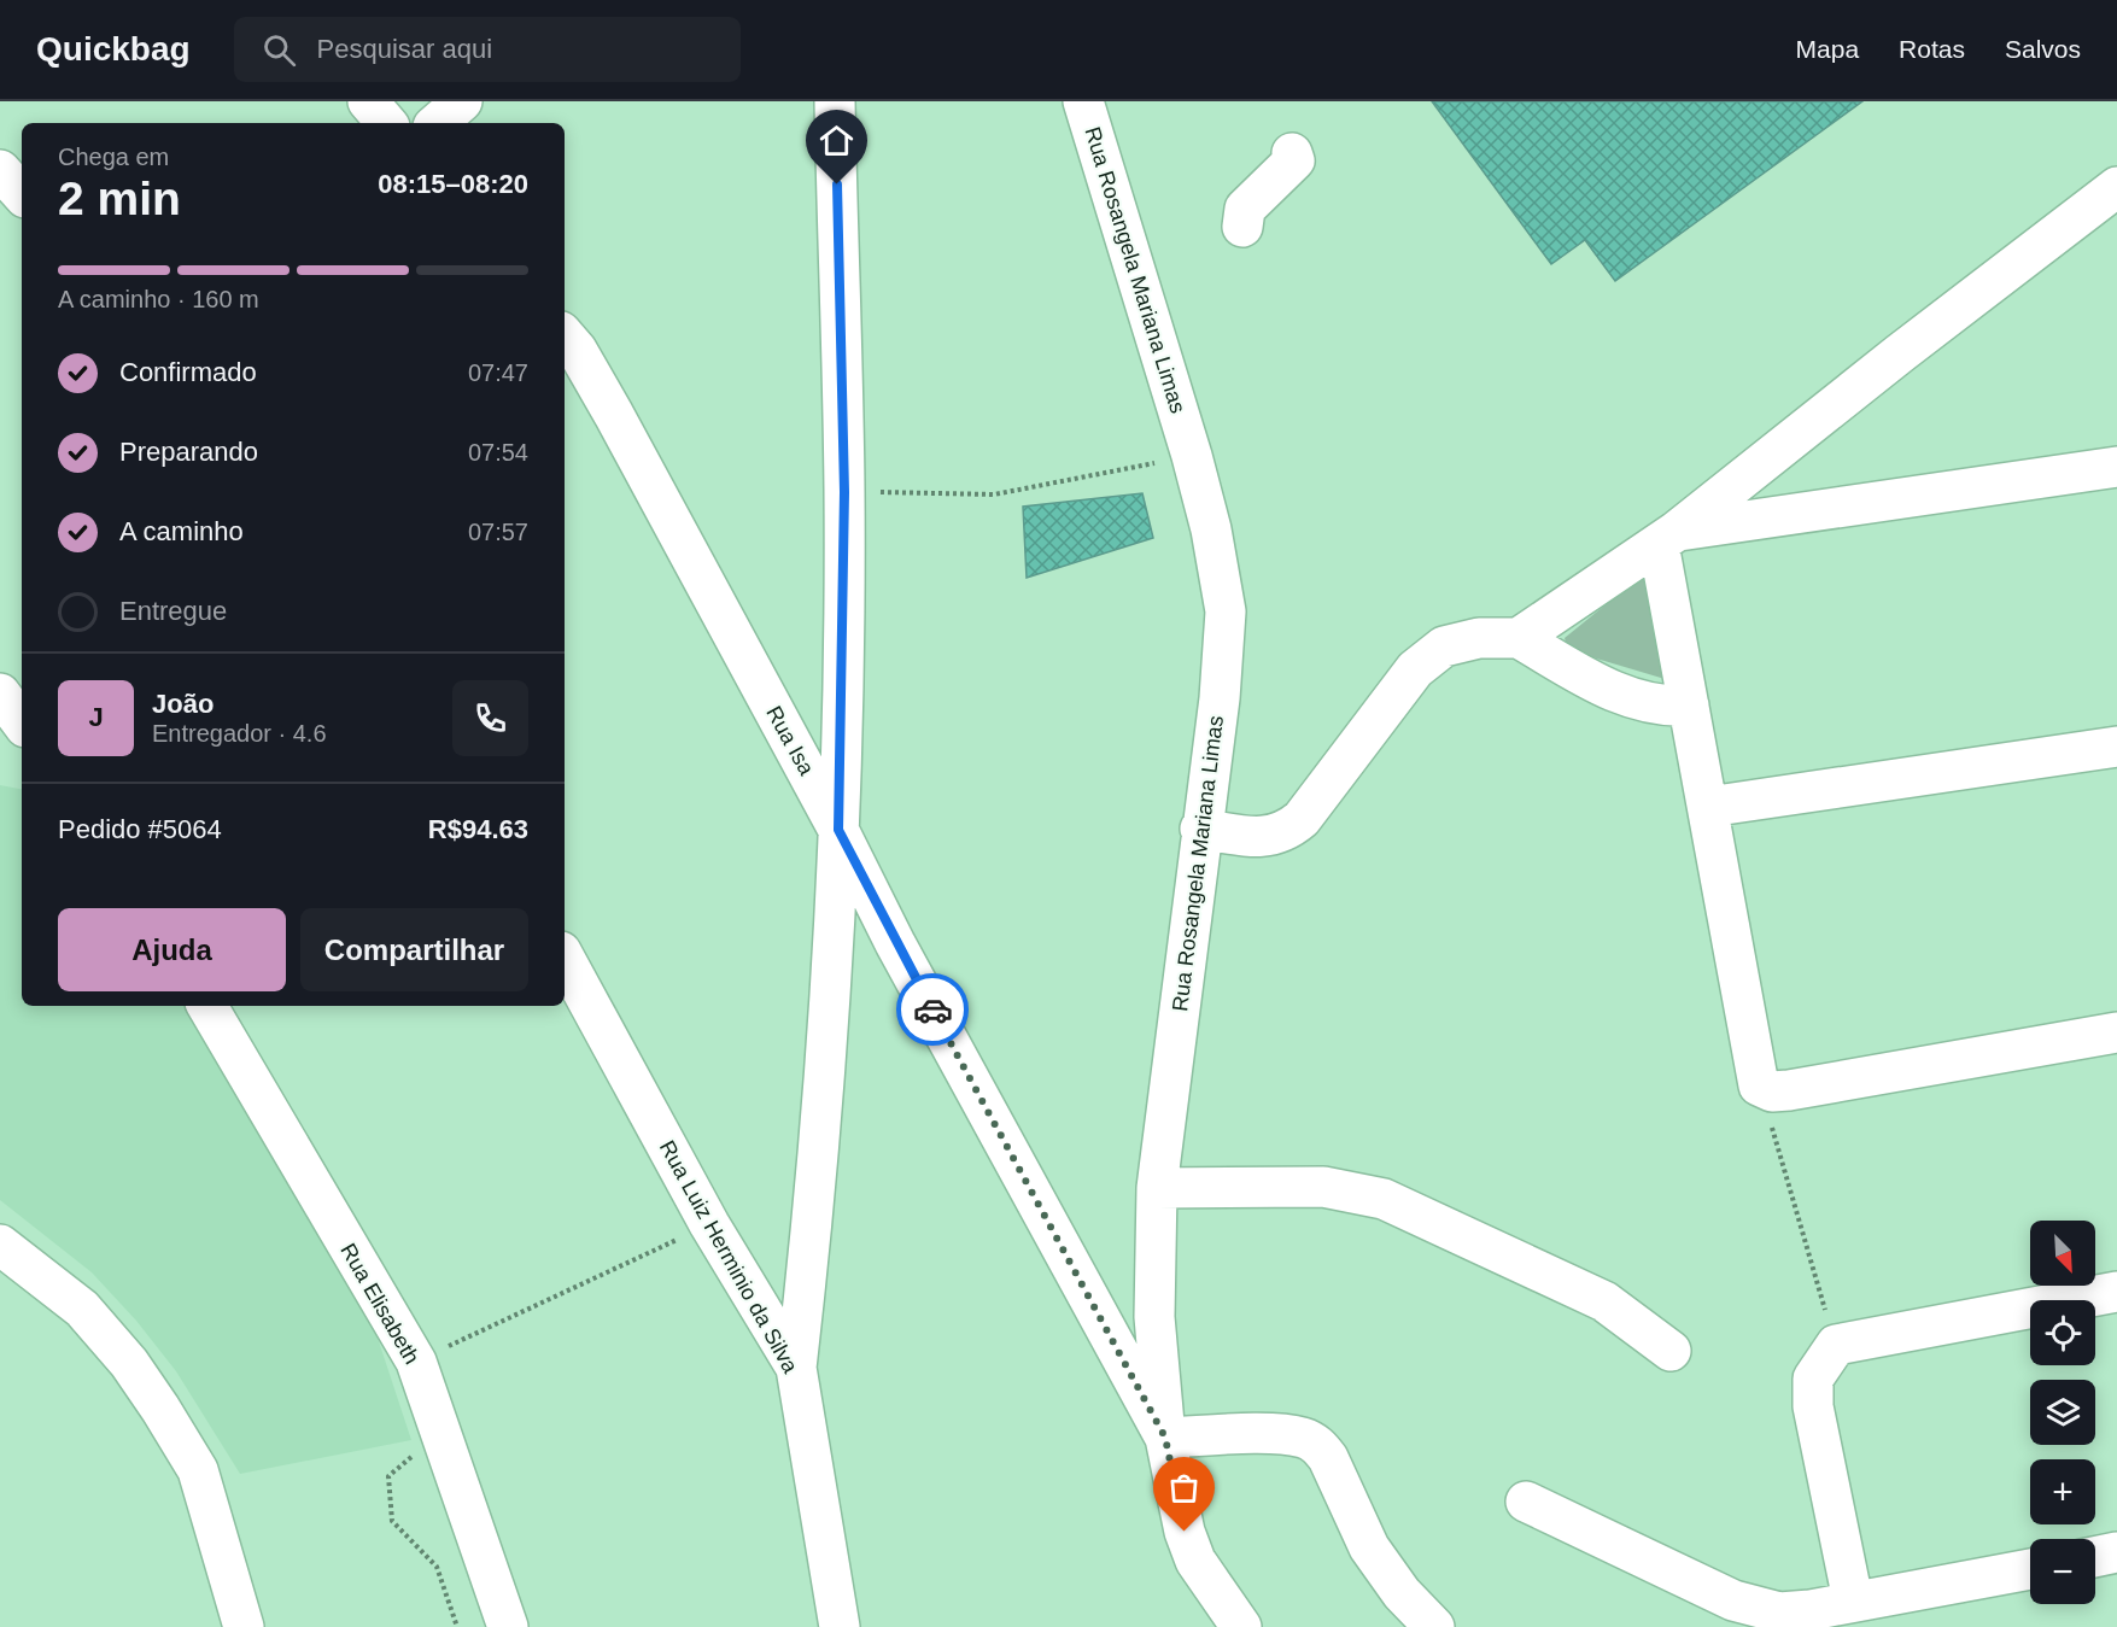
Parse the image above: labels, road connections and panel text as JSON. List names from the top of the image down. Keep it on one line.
{"streets":{"street":["Rua Rosangela Mariana Limas","Rua Isa","Rua Luiz Herminio da Silva","Rua Elisabeth"]},"crossings":[["Rua Rosangela Mariana Limas","Rua Isa"]],"north":"bottom right","page":{"header":"Quickbag","search":"Pesquisar aqui","nav":["Mapa","Rotas","Salvos"],"heading":["2 min","Chega em","08:15–08:20"],"panel":["João","Entregador · 4.6","Pedido #5064","R$94.63"],"bar":"A caminho · 160 m","list":[["Confirmado","07:47"],["Preparando","07:54"],["A caminho","07:57"],"Entregue"],"round":"J","buttons":["Ajuda","Compartilhar"],"map_buttons":["+","−"]}}
